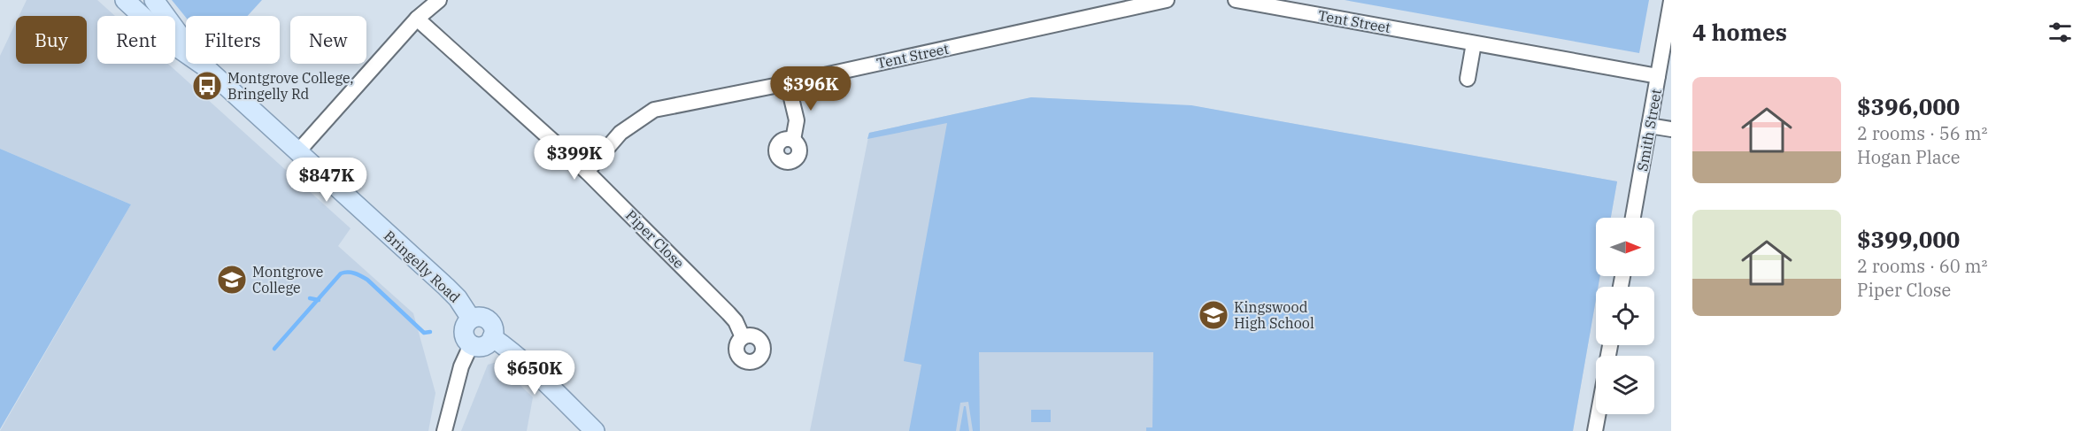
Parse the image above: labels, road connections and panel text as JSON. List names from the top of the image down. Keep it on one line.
{"streets":{"main road":["Bringelly Road"],"street":["Tent Street","Smith Street","Piper Close"]},"crossings":[["Tent Street","Smith Street"],["Tent Street","Piper Close"]],"places":{"bus stop":["Montgrove College, Bringelly Rd"],"school or university":["Montgrove College","Kingswood High School"]},"north":"right","page":{"heading":"4 homes","chip":["Buy","Rent","Filters","New"],"list":[{"name":"$396,000","note":"2 rooms · 56 m² · Hogan Place"},{"name":"$399,000","note":"2 rooms · 60 m² · Piper Close"}],"price":["$396K","$399K","$847K","$650K"]}}
